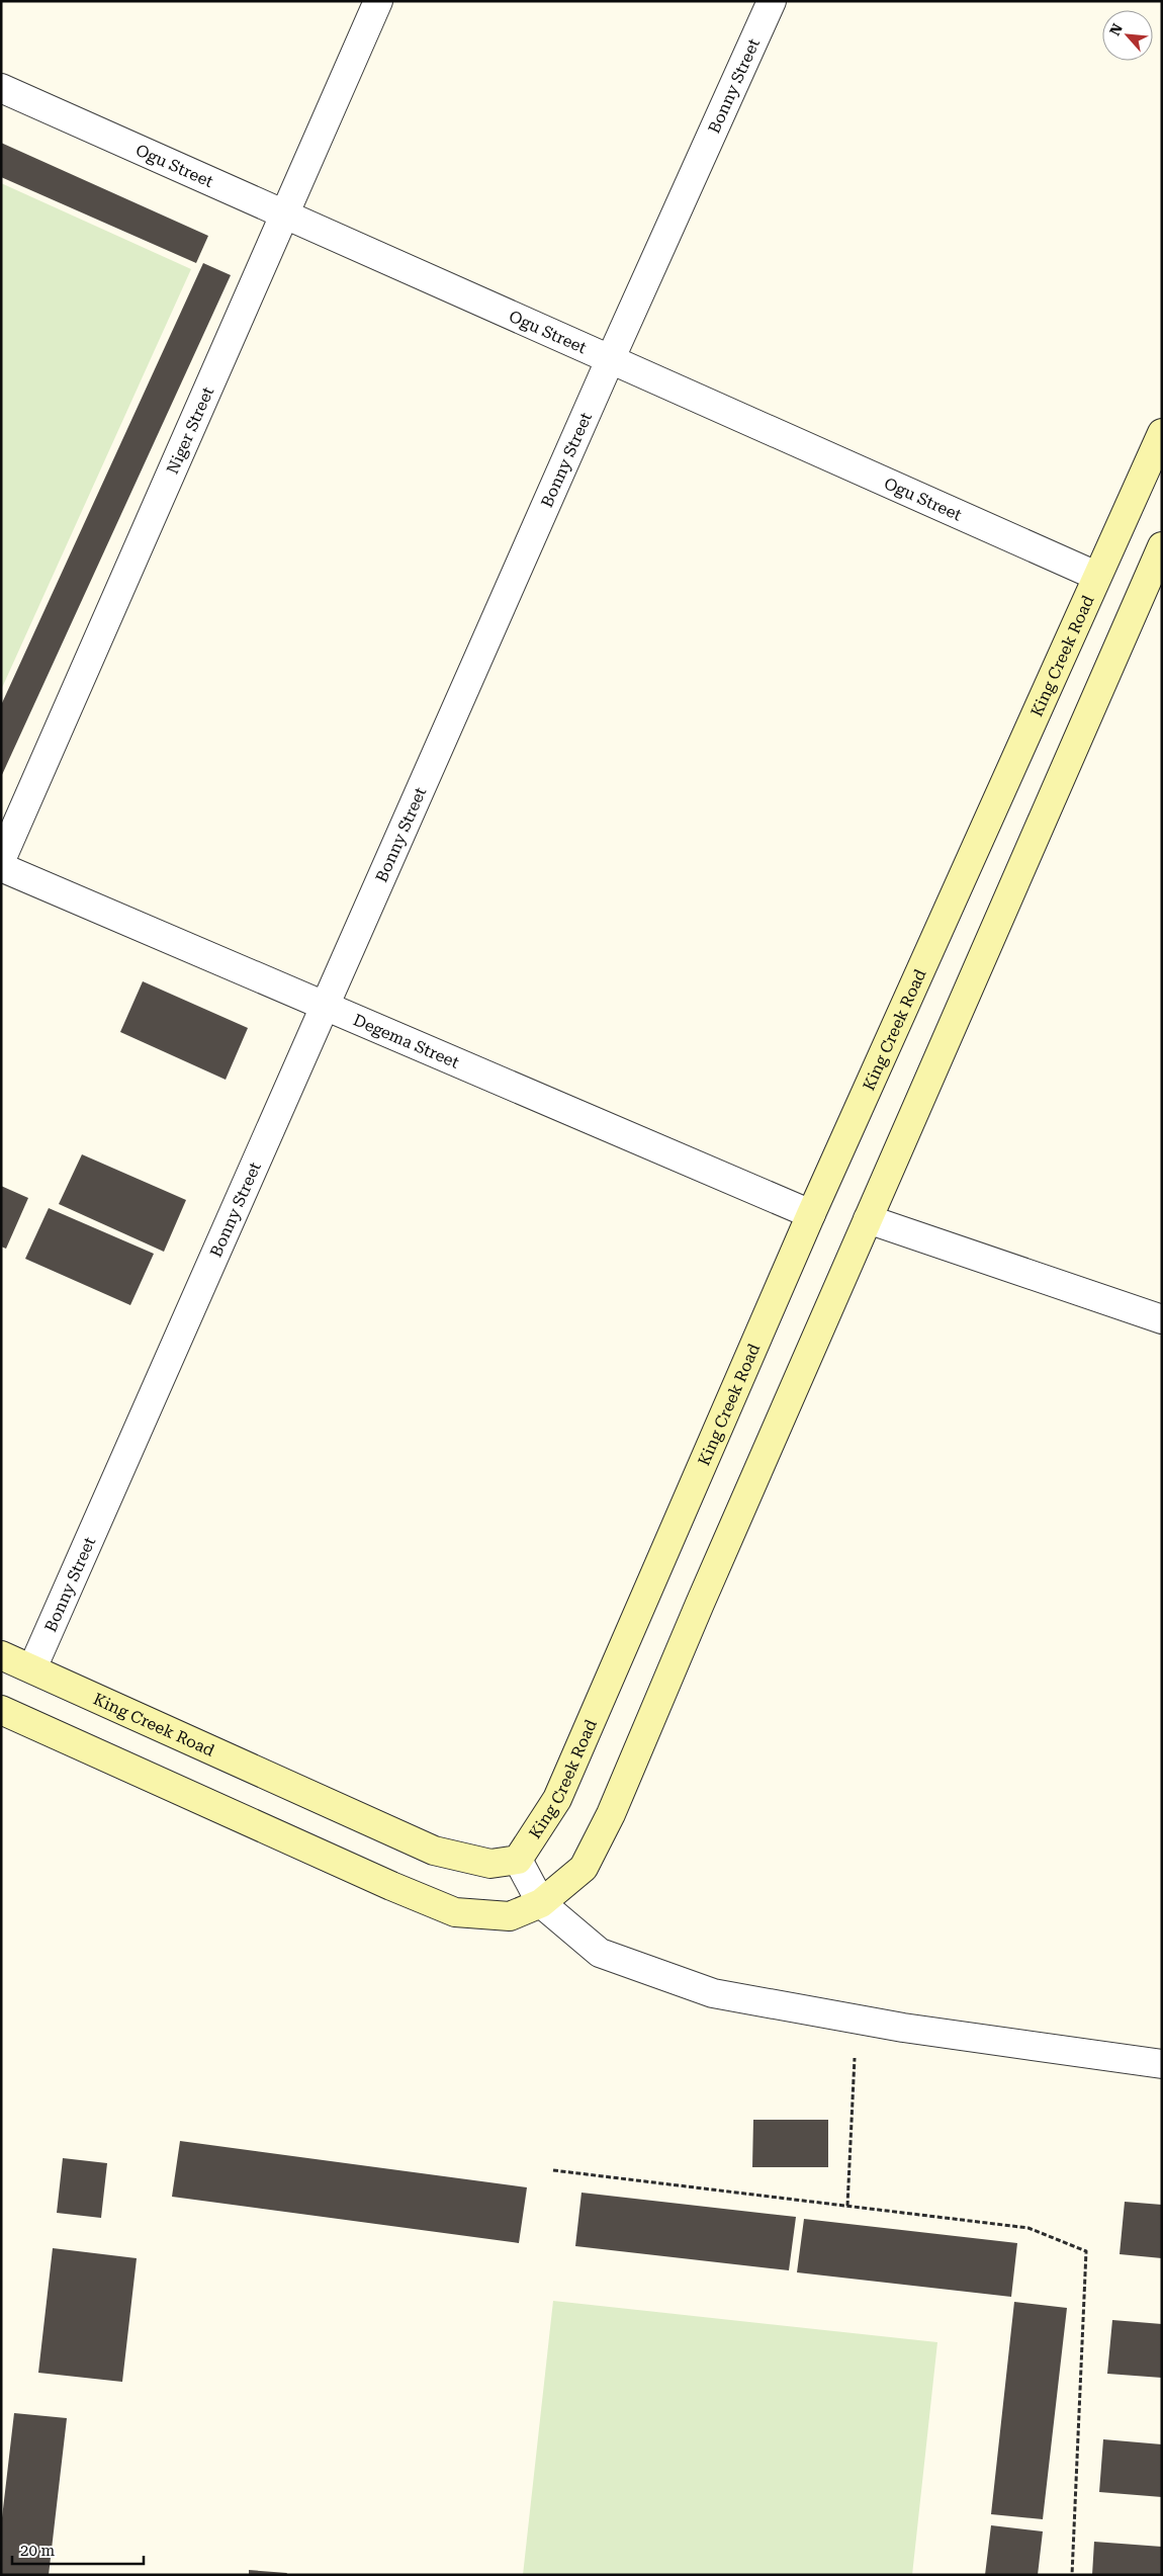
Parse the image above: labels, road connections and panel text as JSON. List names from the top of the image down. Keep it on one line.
{"streets":{"street":["Bonny Street","Ogu Street","Niger Street","King Creek Road","Degema Street"]},"crossings":[["Bonny Street","Ogu Street"],["Bonny Street","King Creek Road"],["Bonny Street","Degema Street"],["Ogu Street","Niger Street"],["Ogu Street","King Creek Road"],["King Creek Road","Degema Street"]],"scale_bar":"20 m","north":"top left"}
